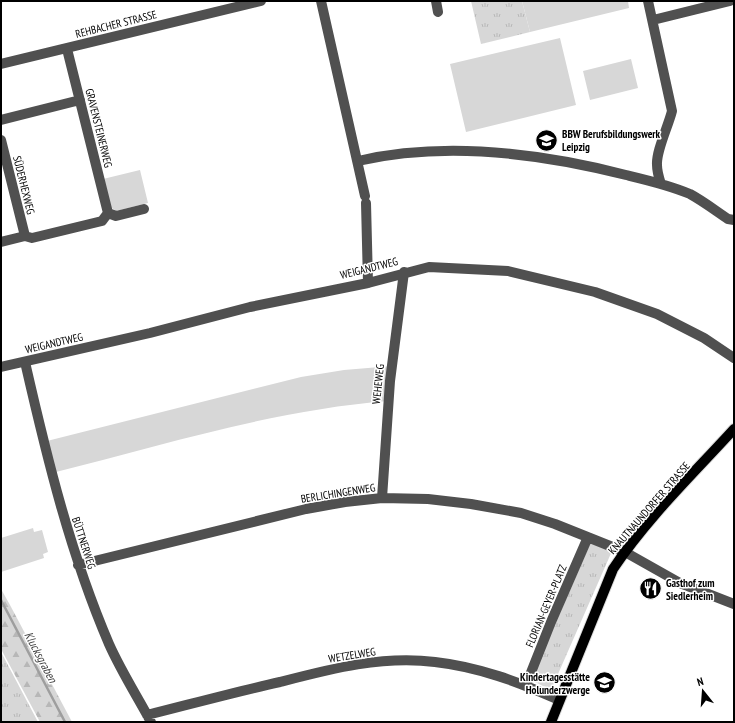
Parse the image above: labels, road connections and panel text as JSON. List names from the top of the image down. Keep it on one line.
{"streets":{"main road":["KNAUTNAUNDORFER STRASSE"],"street":["REHBACHER STRASSE","GRAVENSTEINERWEG","SÜDERHEXWEG","WEIGANDTWEG","WEHEWEG","BERLICHINGENWEG","BÜTTNERWEG","FLORIAN-GEYER-PLATZ","WETZELWEG"]},"crossings":[["REHBACHER STRASSE","GRAVENSTEINERWEG"],["WEIGANDTWEG","WEHEWEG"],["WEIGANDTWEG","BÜTTNERWEG"],["WEHEWEG","BERLICHINGENWEG"],["BERLICHINGENWEG","KNAUTNAUNDORFER STRASSE"],["BERLICHINGENWEG","BÜTTNERWEG"],["BERLICHINGENWEG","FLORIAN-GEYER-PLATZ"],["KNAUTNAUNDORFER STRASSE","WETZELWEG"],["BÜTTNERWEG","WETZELWEG"],["FLORIAN-GEYER-PLATZ","WETZELWEG"]],"water":["Klucksgraben"],"places":{"school or university":["BBW Berufsbildungswerk Leipzig","Kindertagesstätte Holunderzwerge"],"restaurant":["Gasthof zum Siedlerheim"]},"north":"top"}
